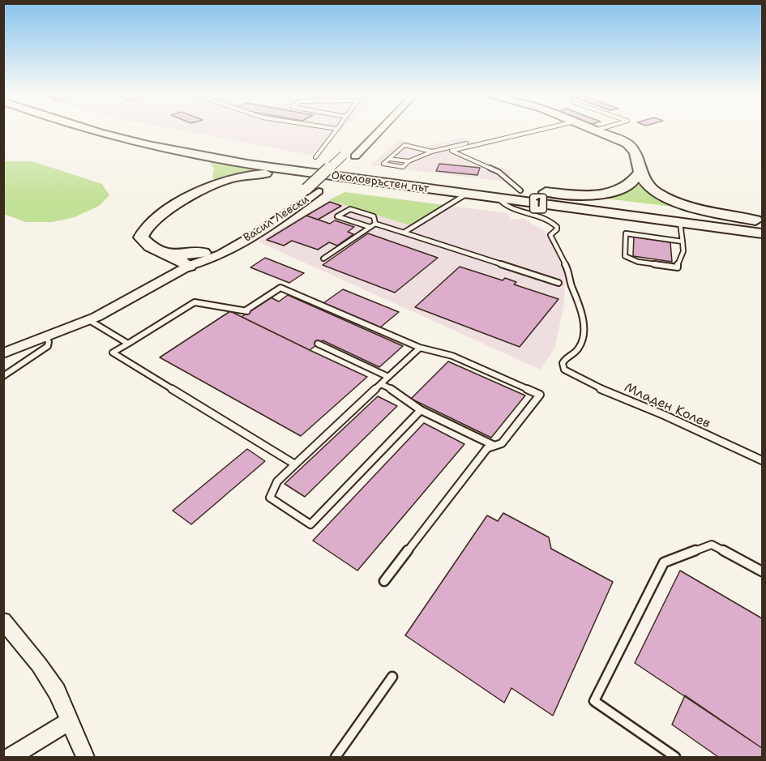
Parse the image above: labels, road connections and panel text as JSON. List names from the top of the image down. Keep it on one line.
{"streets":{"highway":["Околовръстен път","1"],"street":["Васил Левски"],"lane":["Младен Колев"]},"crossings":[["Околовръстен път","Младен Колев"]]}
